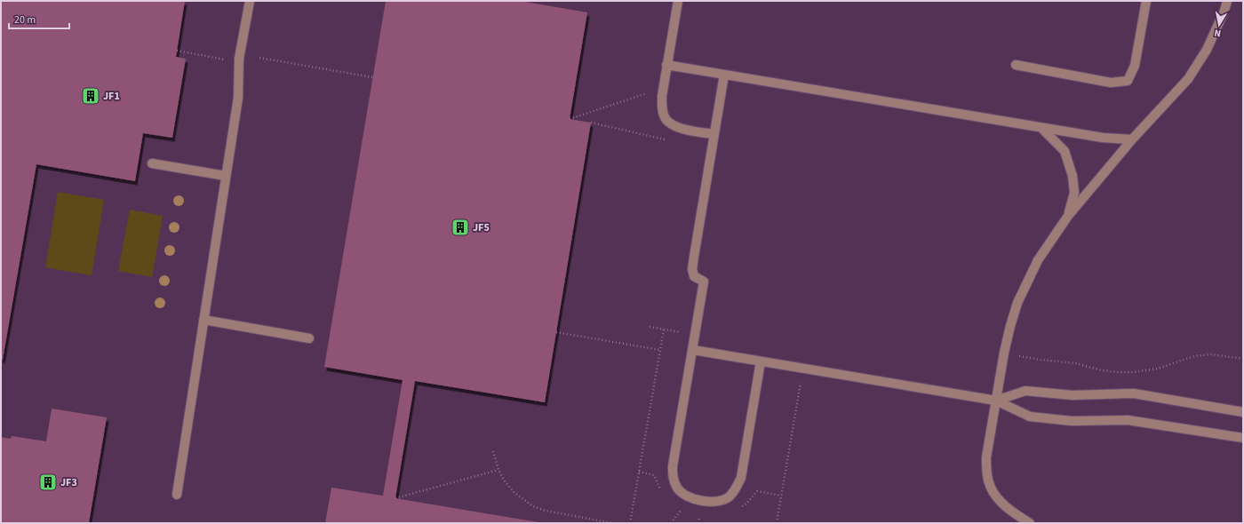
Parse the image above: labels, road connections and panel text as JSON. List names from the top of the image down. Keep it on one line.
{"places":{"building":["JF1","JF5","JF3"]},"scale_bar":"20 m","north":"bottom"}
